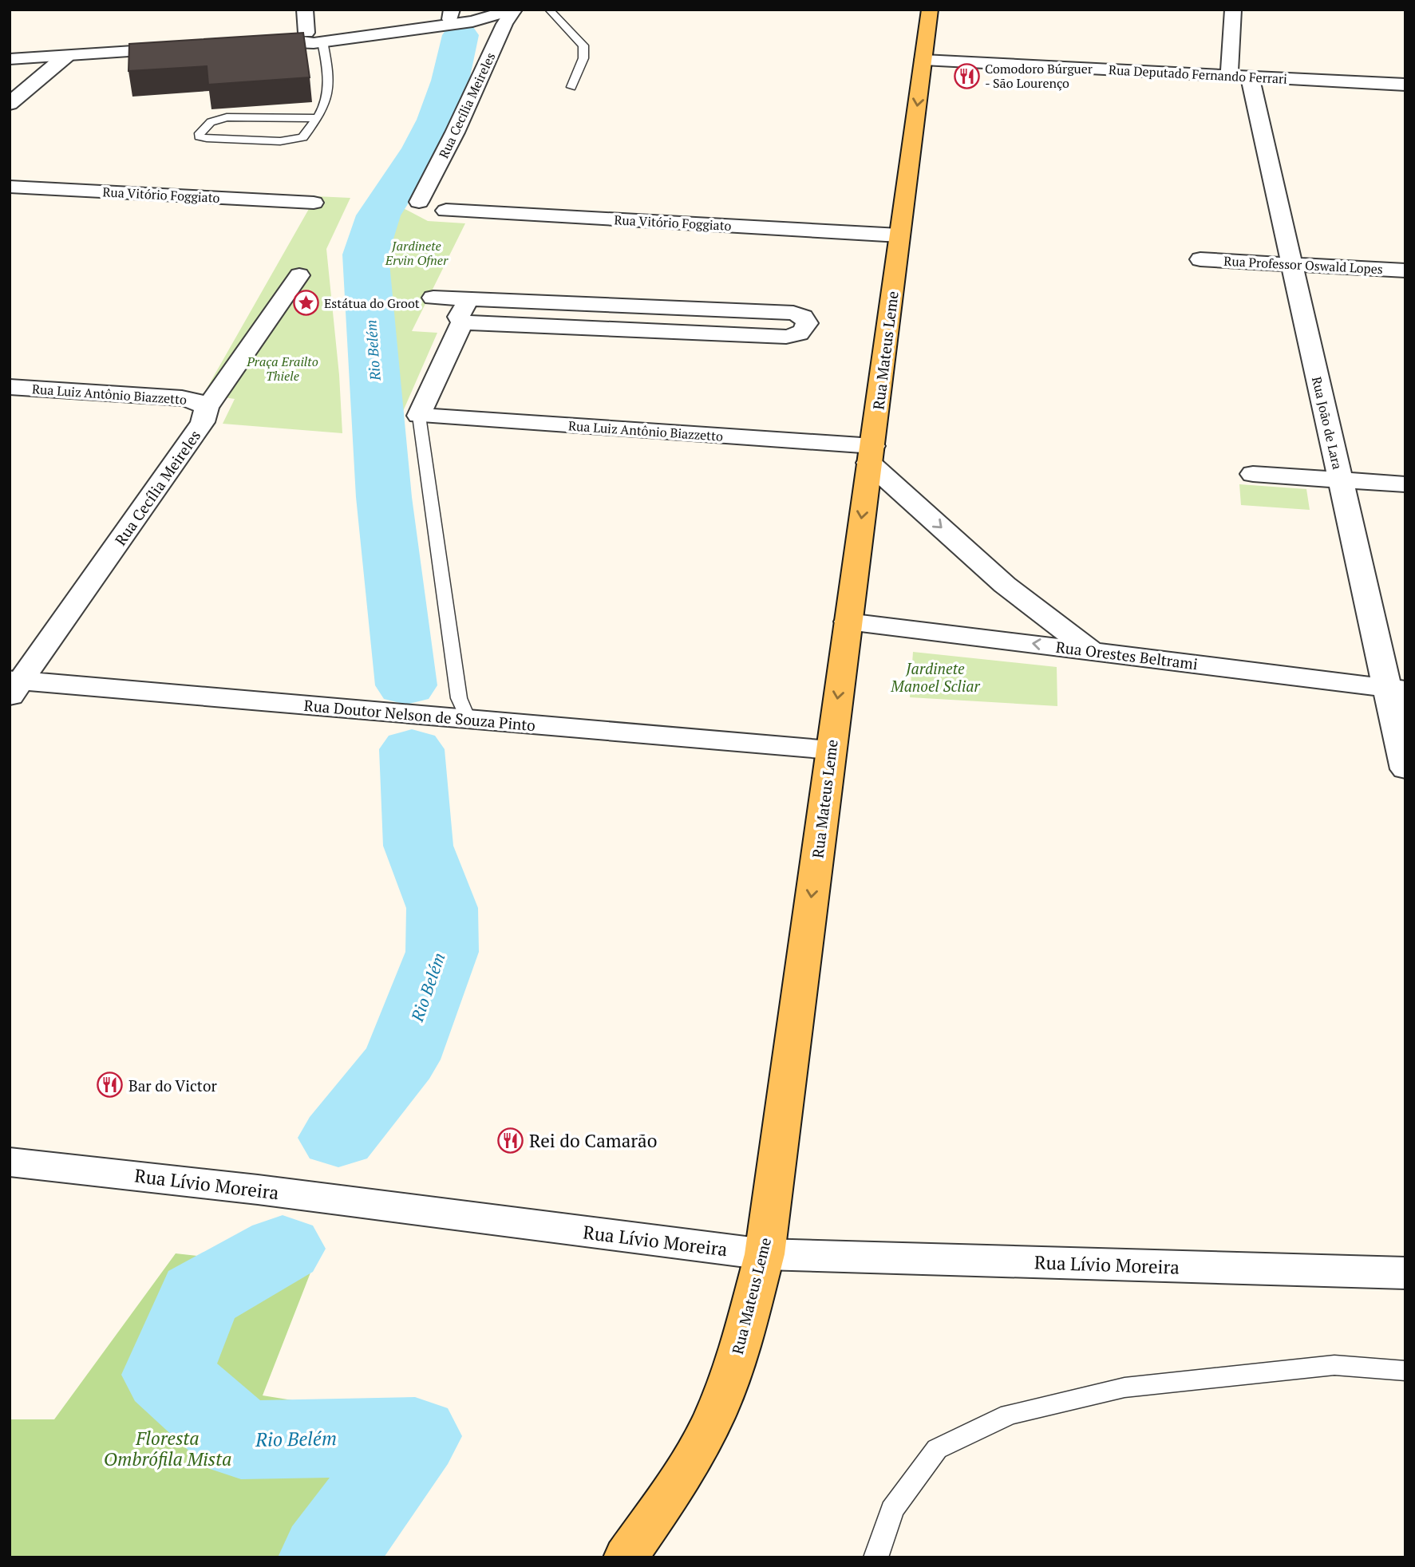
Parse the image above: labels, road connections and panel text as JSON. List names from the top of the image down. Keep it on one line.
{"streets":{"main road":["Rua Mateus Leme"],"street":["Rua Deputado Fernando Ferrari","Rua Cecília Meireles","Rua Vitório Foggiato","Rua Professor Oswald Lopes","Rua Luiz Antônio Biazzetto","Rua João de Lara","Rua Orestes Beltrami","Rua Doutor Nelson de Souza Pinto","Rua Lívio Moreira"]},"crossings":[["Rua Deputado Fernando Ferrari","Rua Mateus Leme"],["Rua Deputado Fernando Ferrari","Rua João de Lara"],["Rua Cecília Meireles","Rua Luiz Antônio Biazzetto"],["Rua Cecília Meireles","Rua Doutor Nelson de Souza Pinto"],["Rua Vitório Foggiato","Rua Mateus Leme"],["Rua Professor Oswald Lopes","Rua João de Lara"],["Rua Mateus Leme","Rua Luiz Antônio Biazzetto"],["Rua Mateus Leme","Rua Orestes Beltrami"],["Rua Mateus Leme","Rua Doutor Nelson de Souza Pinto"],["Rua Mateus Leme","Rua Lívio Moreira"],["Rua João de Lara","Rua Orestes Beltrami"]],"one_way":["Rua Mateus Leme","Rua Orestes Beltrami"],"water":["Rio Belém"],"parks":["Jardinete Ervin Ofner","Praça Erailto Thiele","Jardinete Manoel Scliar","Floresta Ombrófila Mista"],"places":{"restaurant":["Comodoro Búrguer - São Lourenço","Bar do Victor","Rei do Camarão"],"place":["Estátua do Groot"]}}
